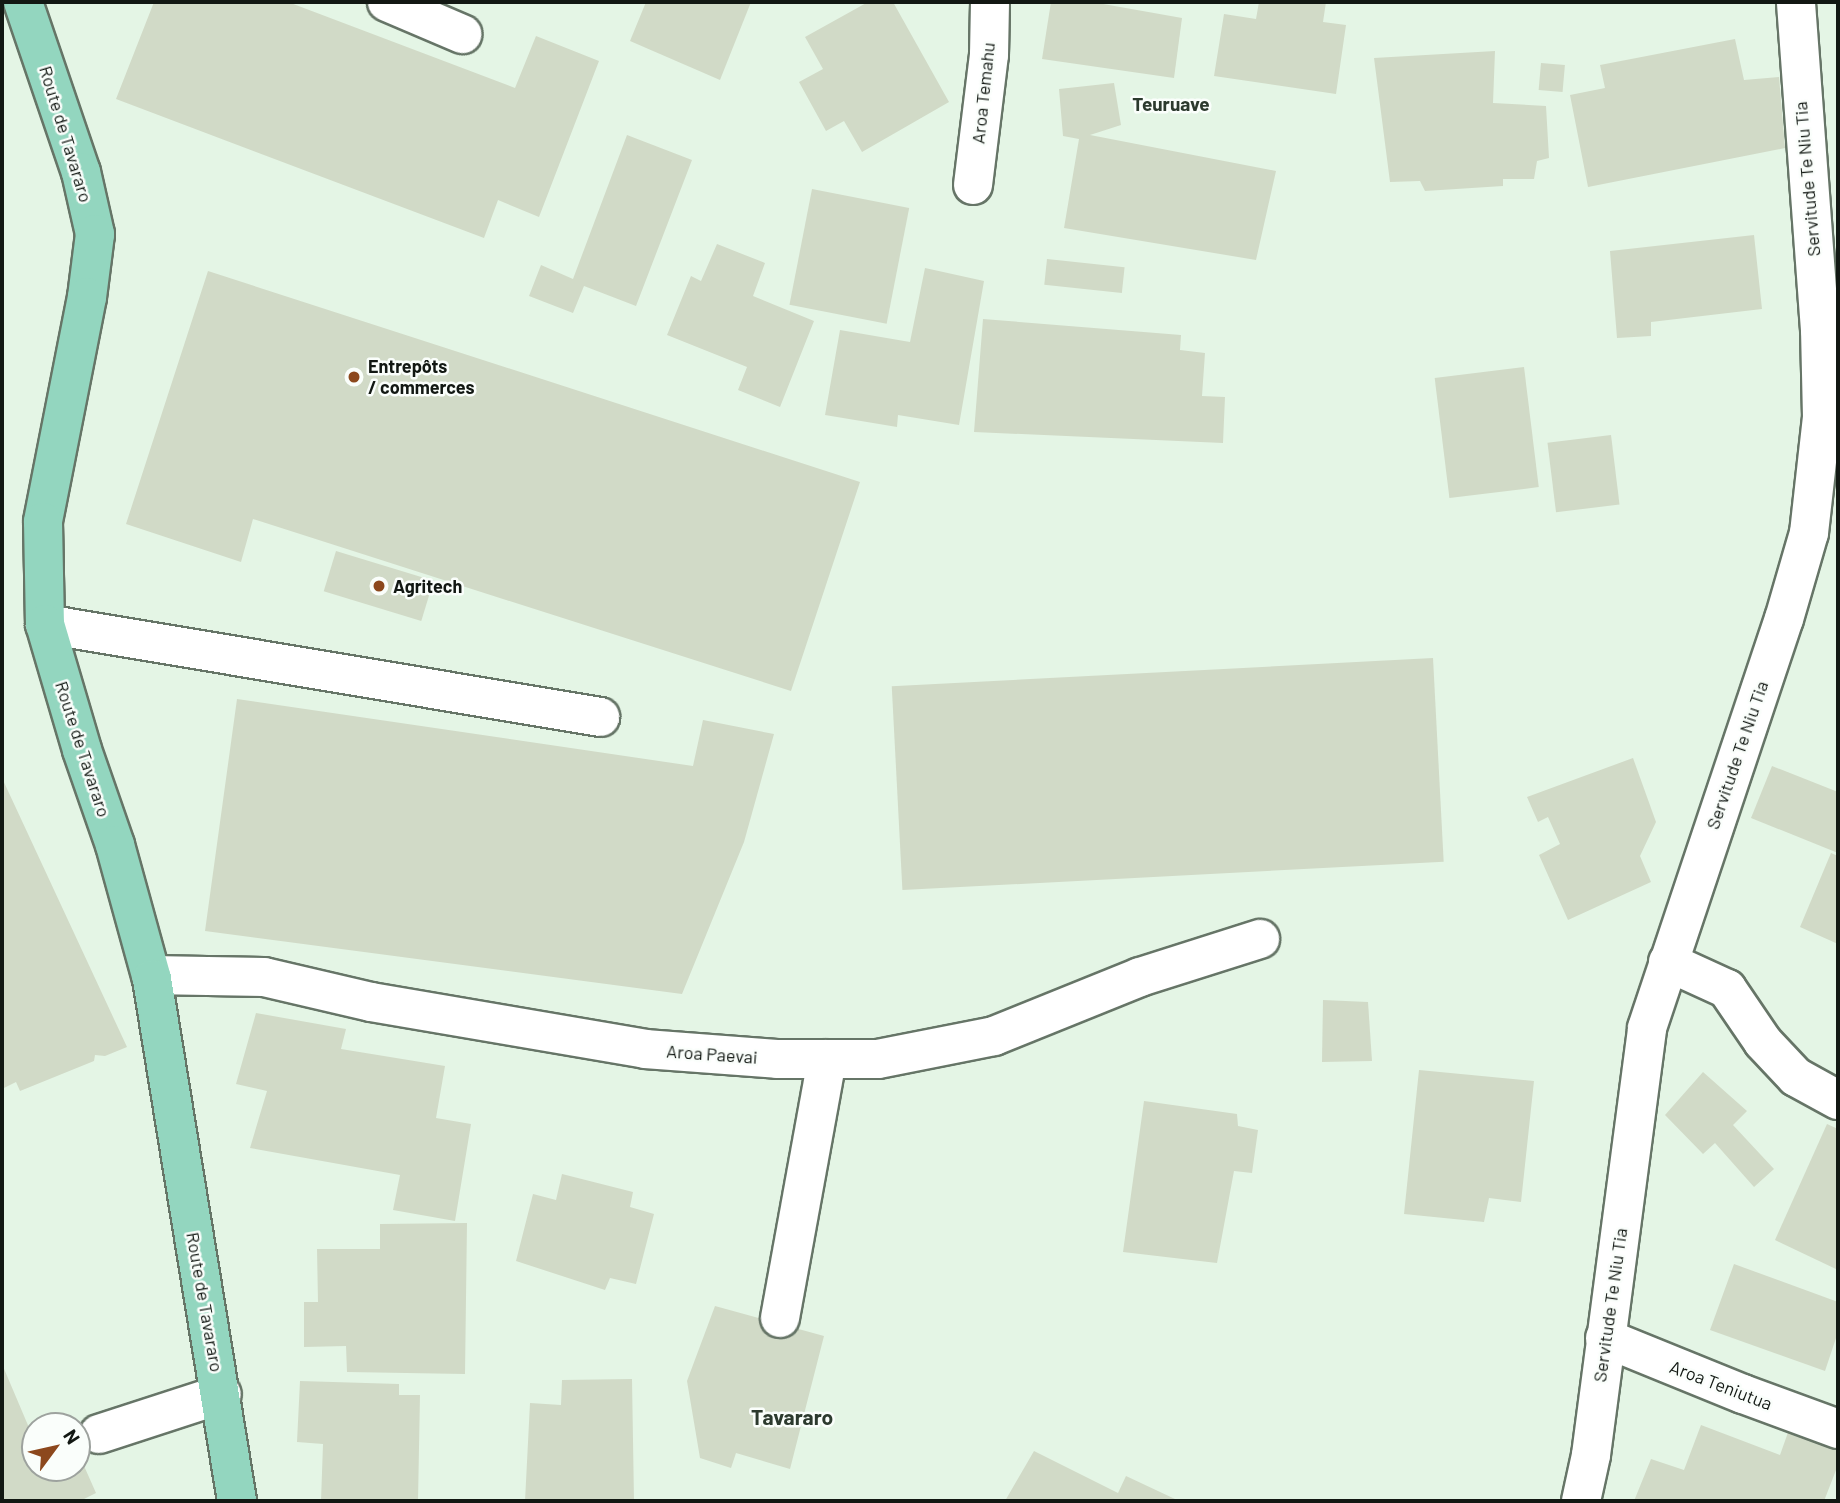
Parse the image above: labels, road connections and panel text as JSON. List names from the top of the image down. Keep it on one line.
{"streets":{"main road":["Route de Tavararo"],"street":["Aroa Temahu","Servitude Te Niu Tia","Aroa Paevai","Aroa Teniutua"]},"crossings":[["Route de Tavararo","Aroa Paevai"],["Servitude Te Niu Tia","Aroa Teniutua"]],"districts":["Teuruave","Tavararo"],"places":["Entrepôts / commerces","Agritech"],"north":"top right"}
